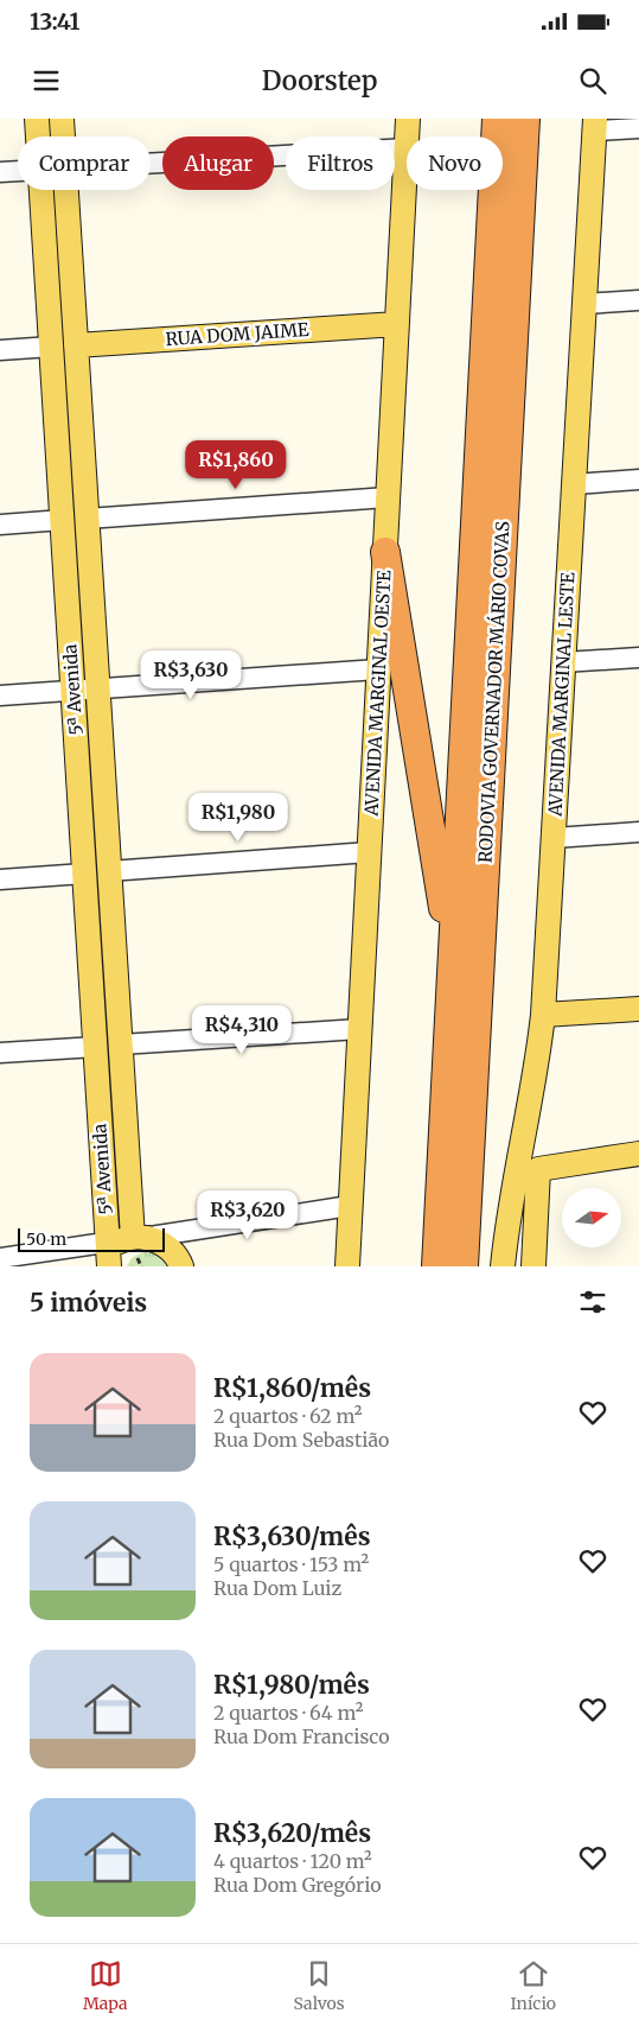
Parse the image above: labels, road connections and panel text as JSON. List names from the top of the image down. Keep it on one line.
{"streets":{"highway":["RODOVIA GOVERNADOR MÁRIO COVAS"],"main road":["RUA DOM JAIME","5ª Avenida","AVENIDA MARGINAL OESTE","AVENIDA MARGINAL LESTE"]},"crossings":[["RUA DOM JAIME","5ª Avenida"],["RUA DOM JAIME","AVENIDA MARGINAL OESTE"]],"scale_bar":"50 m","north":"right","page":{"status":"13:41","header":"Doorstep","chip":["Comprar","Alugar","Filtros","Novo"],"price":["R$1,860","R$3,630","R$1,980","R$4,310","R$3,620"],"scale":"50 m","heading":"5 imóveis","list":[{"name":"R$1,860/mês","note":"2 quartos · 62 m² · Rua Dom Sebastião"},{"name":"R$3,630/mês","note":"5 quartos · 153 m² · Rua Dom Luiz"},{"name":"R$1,980/mês","note":"2 quartos · 64 m² · Rua Dom Francisco"},{"name":"R$3,620/mês","note":"4 quartos · 120 m² · Rua Dom Gregório"}],"tabs":["Mapa","Salvos","Início"]}}
